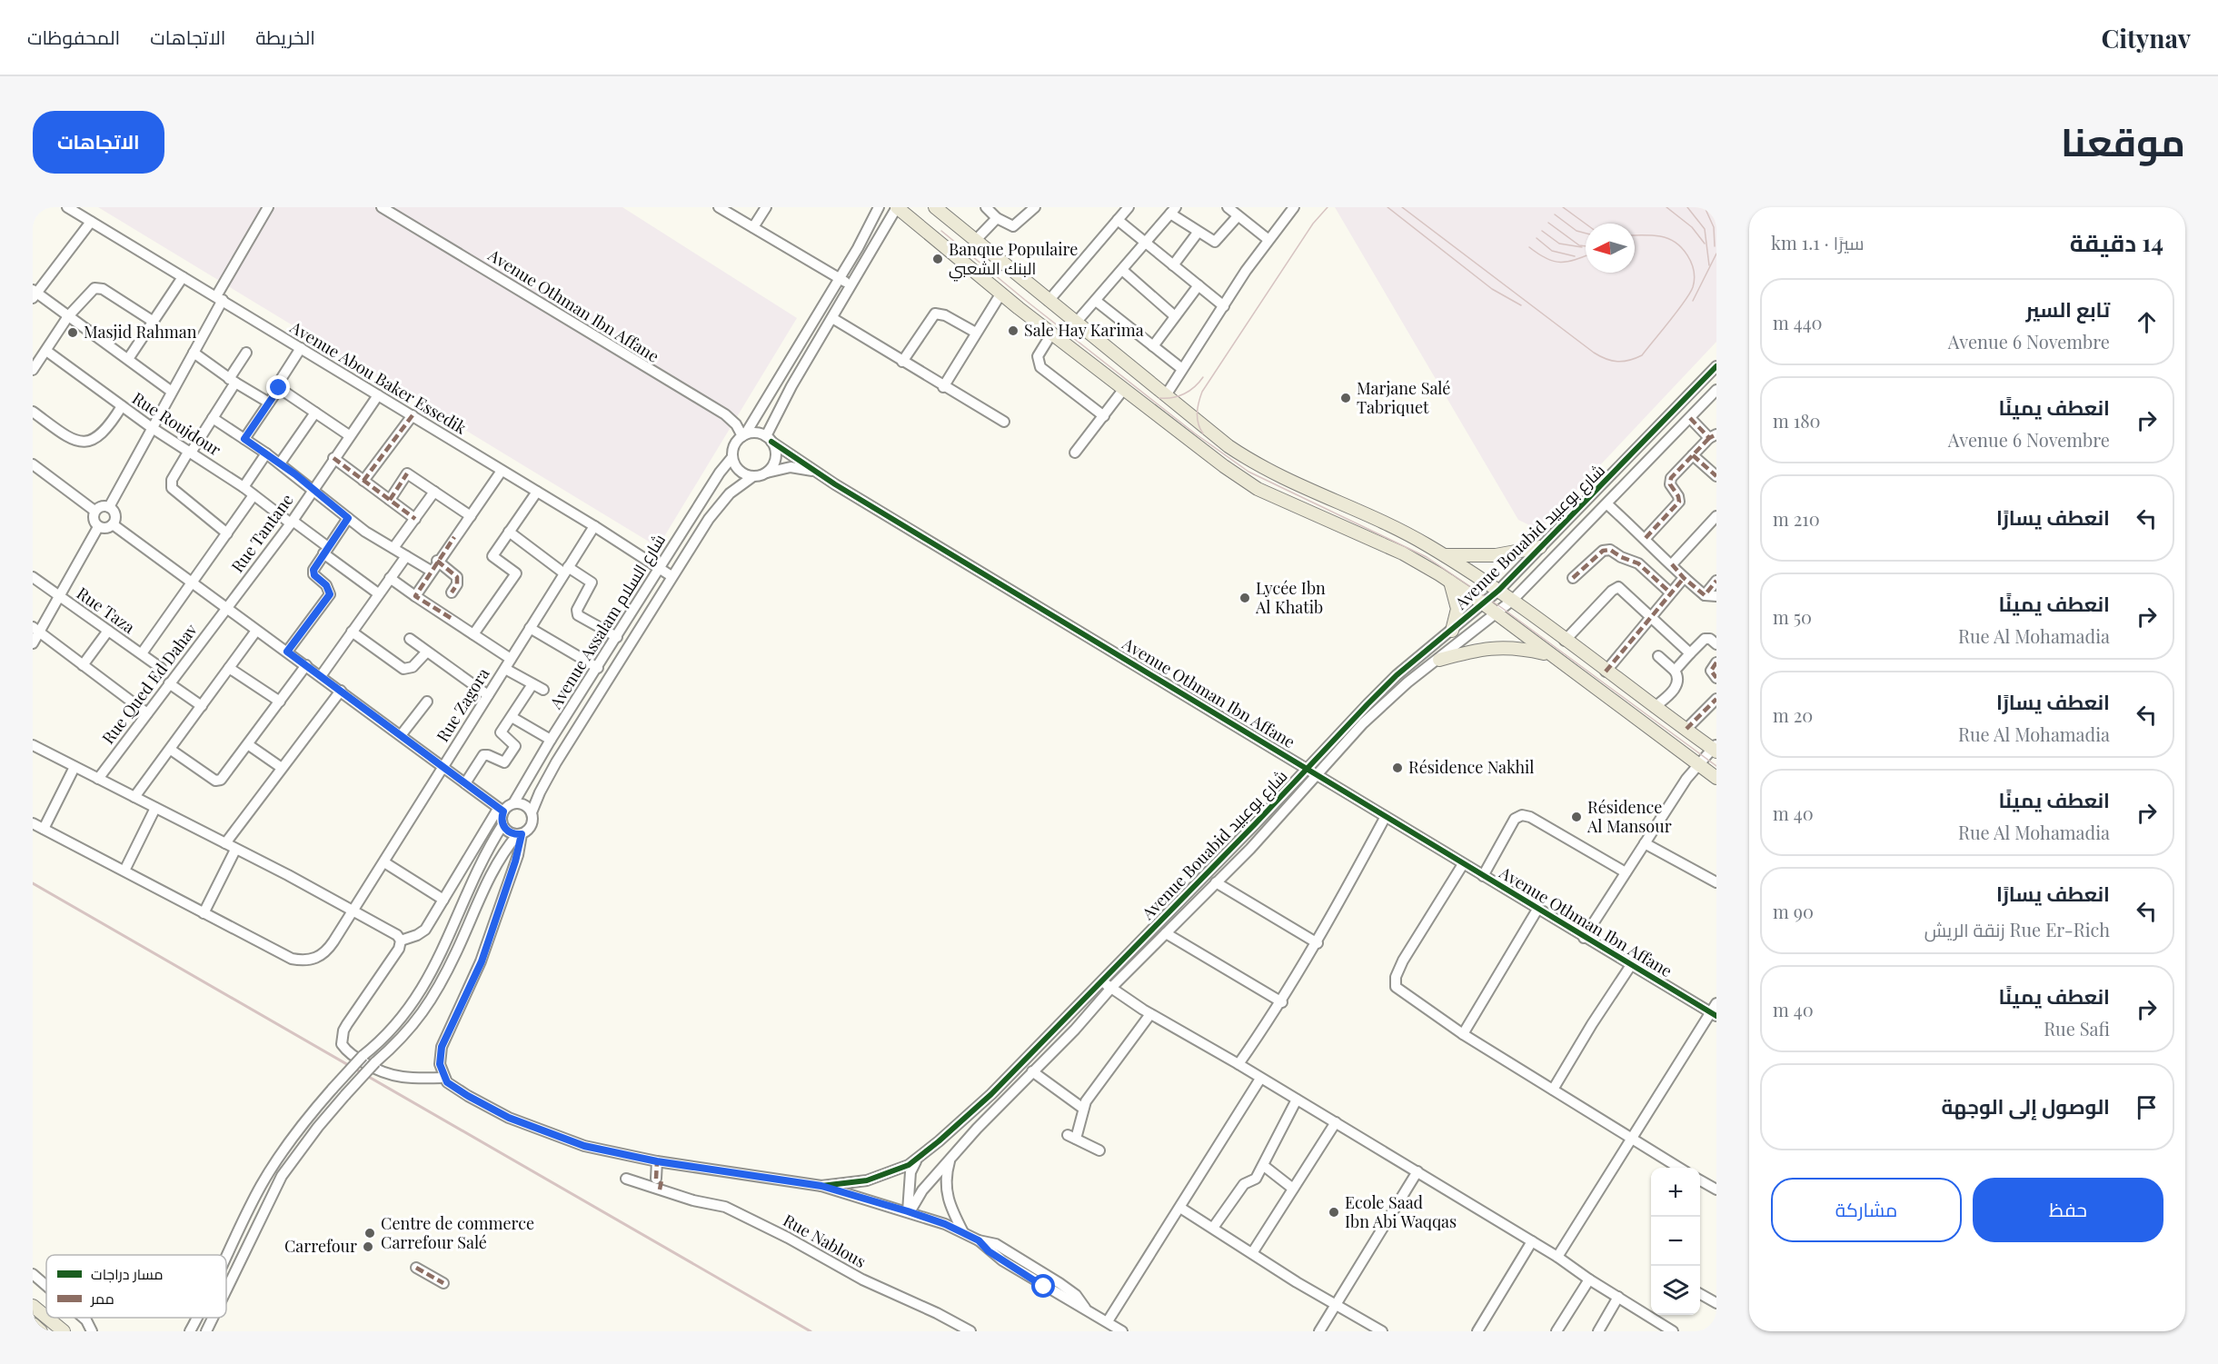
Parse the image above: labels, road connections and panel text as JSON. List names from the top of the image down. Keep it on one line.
{"streets":{"street":["Avenue Othman Ibn Affane","Avenue Abou Baker Essedik","Rue Roujdour","Rue Tantane","Avenue Bouabid شارع بوعبيد","Rue Taza","Avenue Assalam شارع السلام","Rue Qued Ed Dahav","Rue Zagora","Rue Nablous"]},"crossings":[["Avenue Othman Ibn Affane","Avenue Bouabid شارع بوعبيد"],["Avenue Othman Ibn Affane","Avenue Assalam شارع السلام"],["Avenue Abou Baker Essedik","Rue Tantane"],["Avenue Abou Baker Essedik","Avenue Assalam شارع السلام"],["Avenue Abou Baker Essedik","Rue Zagora"],["Rue Roujdour","Rue Tantane"],["Rue Tantane","Rue Qued Ed Dahav"]],"places":["Banque Populaire البنك الشعبي","Sale Hay Karima","Masjid Rahman","Marjane Salé Tabriquet","Lycée Ibn Al Khatib","Résidence Nakhil","Résidence Al Mansour","Ecole Saad Ibn Abi Waqqas","Centre de commerce Carrefour Salé","Carrefour"],"legend":["مسار دراجات","ممر"],"north":"left","page":{"header":"Citynav","nav":["الخريطة","الاتجاهات","المحفوظات"],"title":"موقعنا","buttons":["الاتجاهات",["حفظ","مشاركة"]],"heading":["14 دقيقة","سيرًا · 1.1 km"],"list":[["تابع السير","Avenue 6 Novembre","440 m"],["انعطف يمينًا","Avenue 6 Novembre","180 m"],["انعطف يسارًا","210 m"],["انعطف يمينًا","Rue Al Mohamadia","50 m"],["انعطف يسارًا","Rue Al Mohamadia","20 m"],["انعطف يمينًا","Rue Al Mohamadia","40 m"],["انعطف يسارًا","Rue Er-Rich زنقة الريش","90 m"],["انعطف يمينًا","Rue Safi","40 m"],"الوصول إلى الوجهة"],"map_buttons":["+","−"]}}
